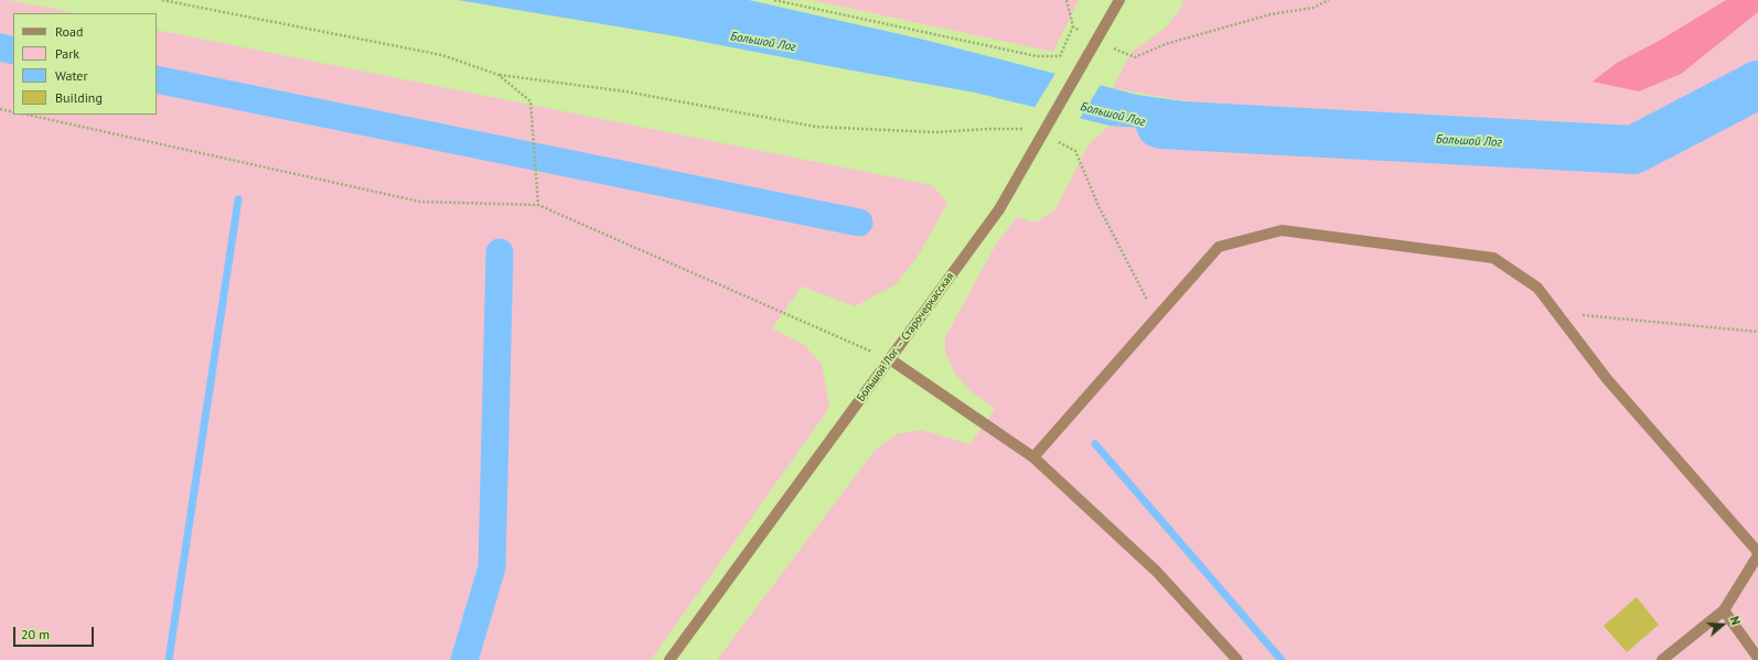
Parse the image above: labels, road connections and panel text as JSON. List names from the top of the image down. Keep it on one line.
{"streets":{"street":["Большой Лог – Старочеркасская"]},"water":["Большой Лог"],"legend":["Road","Park","Water","Building"],"scale_bar":"20 m","north":"right"}
